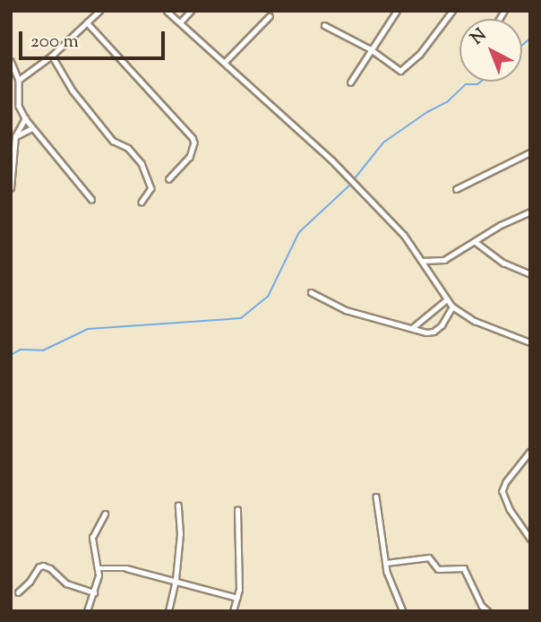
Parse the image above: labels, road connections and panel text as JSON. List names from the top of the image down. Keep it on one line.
{"scale_bar":"200 m","north":"top left"}
